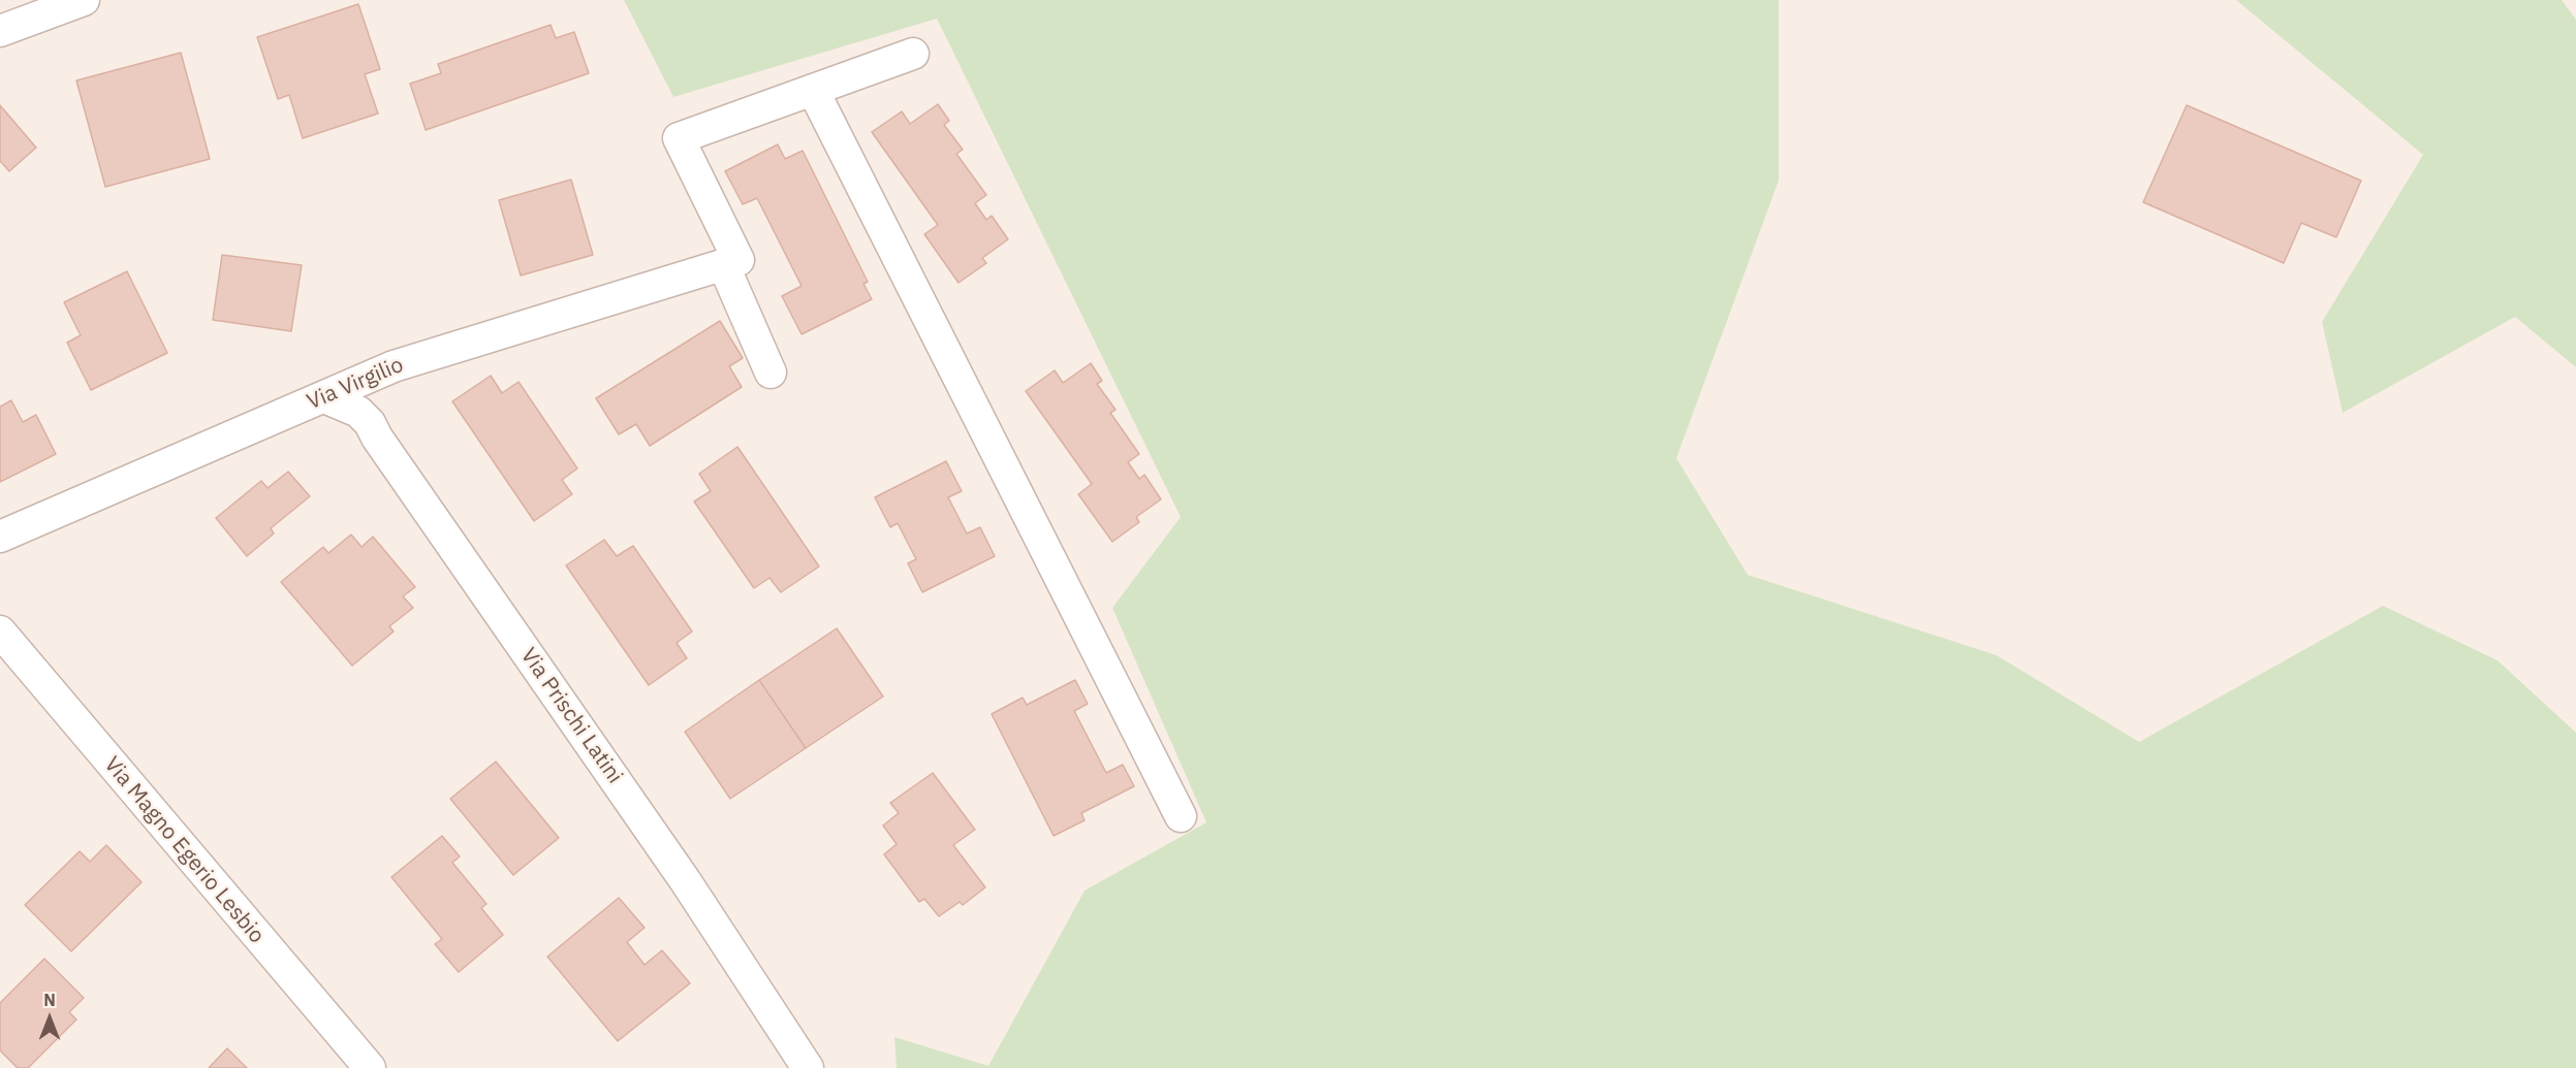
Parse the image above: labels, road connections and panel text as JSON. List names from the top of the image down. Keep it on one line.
{"streets":{"street":["Via Virgilio","Via Prischi Latini","Via Magno Egerio Lesbio"]},"crossings":[["Via Virgilio","Via Prischi Latini"]],"north":"top"}
